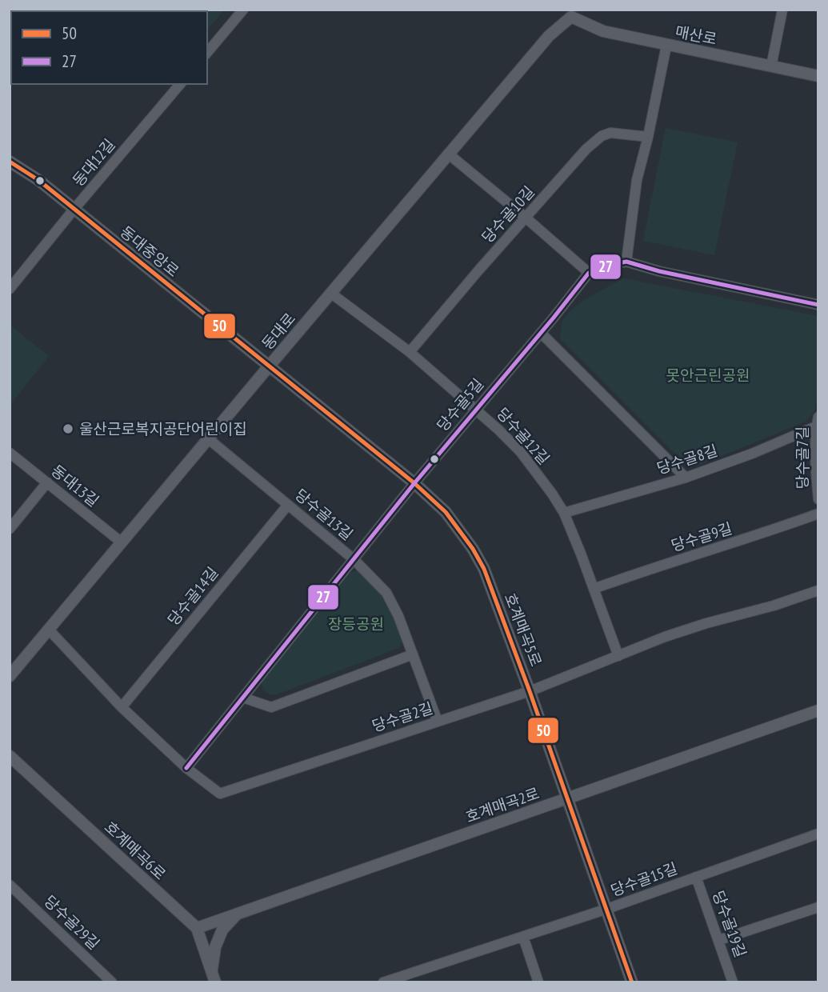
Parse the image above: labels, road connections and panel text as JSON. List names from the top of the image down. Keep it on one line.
{"streets":{"street":["매산로","동대12길","당수골10길","동대중앙로","동대로","당수골5길","당수골12길","당수골7길","당수골8길","동대13길","당수골13길","당수골9길","당수골14길","호계매곡5로","당수골2길","호계매곡2로","호계매곡6로","당수골15길","당수골29길","당수골19길"]},"crossings":[["매산로","동대로"],["동대12길","동대중앙로"],["당수골10길","당수골12길"],["동대중앙로","동대로"],["동대중앙로","호계매곡5로"],["동대로","당수골12길"],["동대로","동대13길"],["동대로","당수골13길"],["동대로","호계매곡5로"],["동대로","당수골2길"],["당수골5길","당수골12길"],["당수골5길","당수골13길"],["당수골5길","호계매곡5로"],["당수골5길","당수골2길"],["당수골12길","당수골8길"],["당수골12길","당수골9길"],["당수골12길","당수골2길"],["당수골7길","당수골8길"],["당수골13길","당수골14길"],["당수골13길","당수골2길"],["당수골14길","당수골2길"],["호계매곡5로","당수골2길"],["호계매곡5로","호계매곡2로"],["호계매곡5로","당수골15길"],["호계매곡2로","호계매곡6로"],["당수골15길","당수골19길"]],"parks":["못안근린공원","장등공원"],"places":["울산근로복지공단어린이집"],"lines":["transit line 50","transit line 27"],"legend":["50","27"]}
